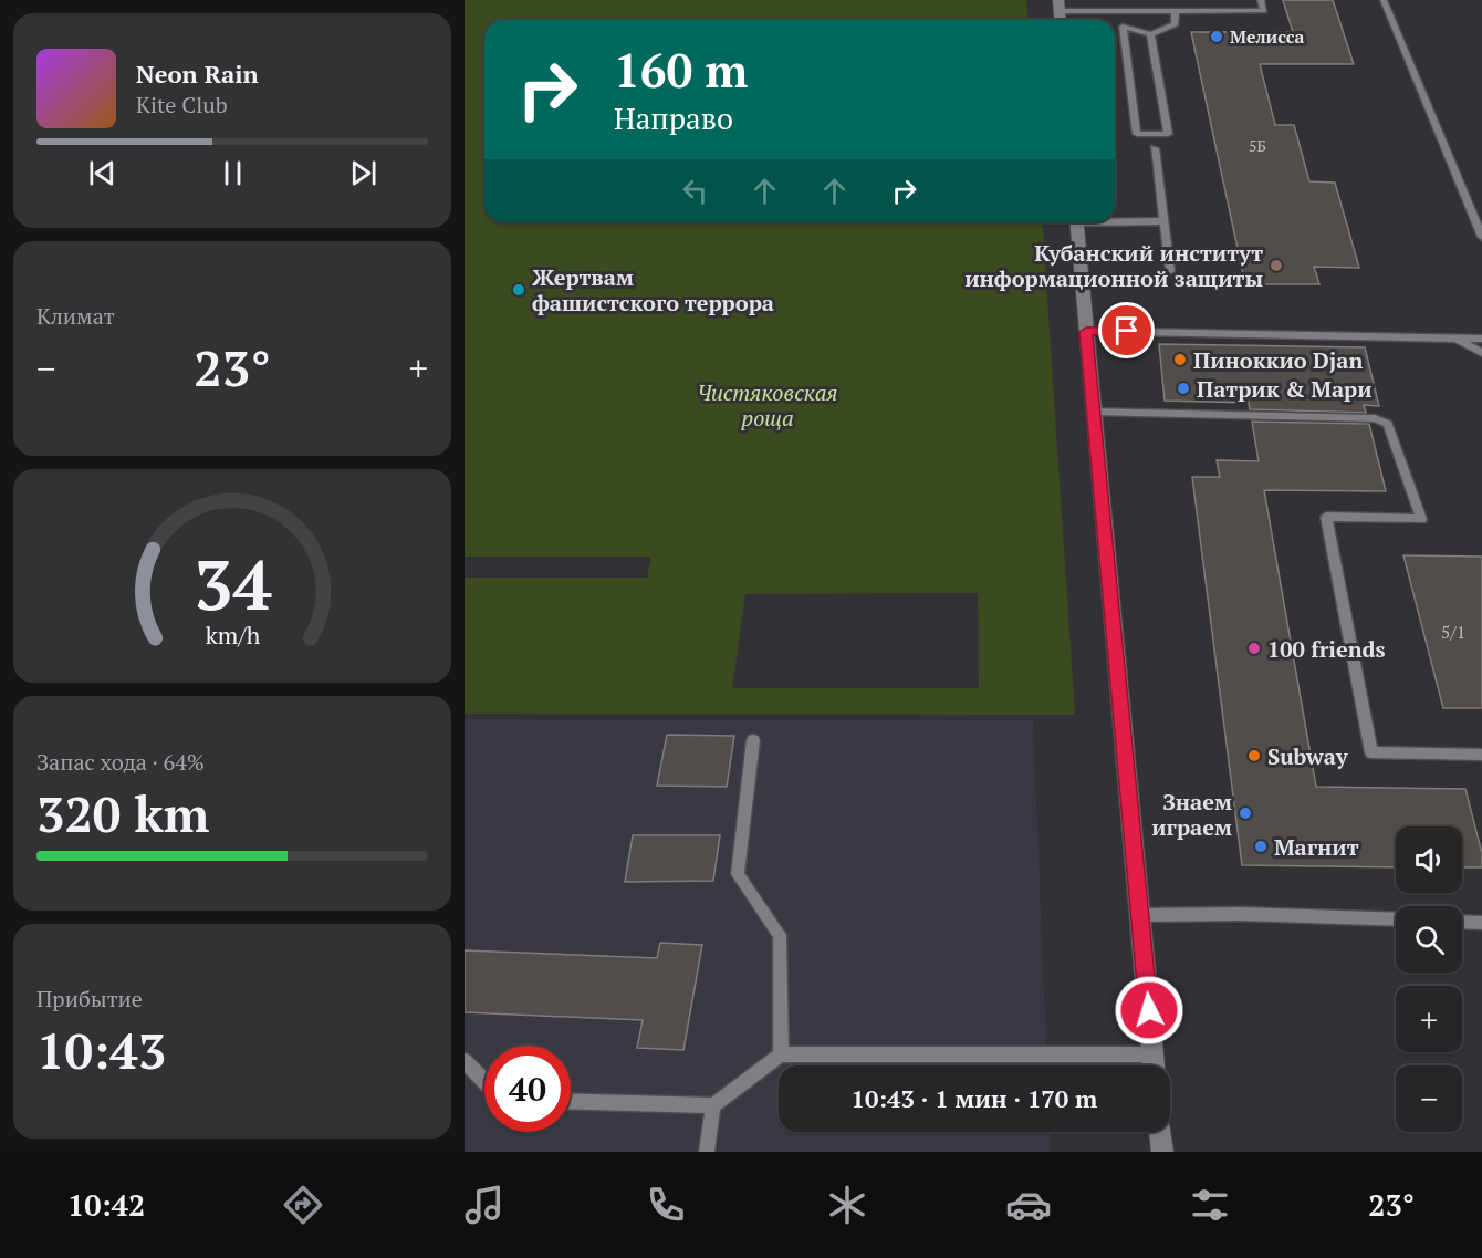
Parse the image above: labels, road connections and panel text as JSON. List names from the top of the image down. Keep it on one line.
{"parks":["Чистяковская роща"],"places":["Мелисса","Кубанский институт информационной защиты","Жертвам фашистского террора","Пиноккио Djan","Патрик & Мари","100 friends","Subway","Знаем играем","Магнит"],"house_numbers":["5Б","5/1"],"page":{"turn":["160 m","Направо"],"song":["Neon Rain","Kite Club"],"tile":["Климат",["Запас хода · 64%","320 km"],["Прибытие","10:43"]],"heat":["−","23°","+"],"map_buttons":["+","−"],"limit":"40","trip":"10:43 · 1 мин · 170 m","tabs":["10:42","23°"],"gauge":["34","km/h"]}}
